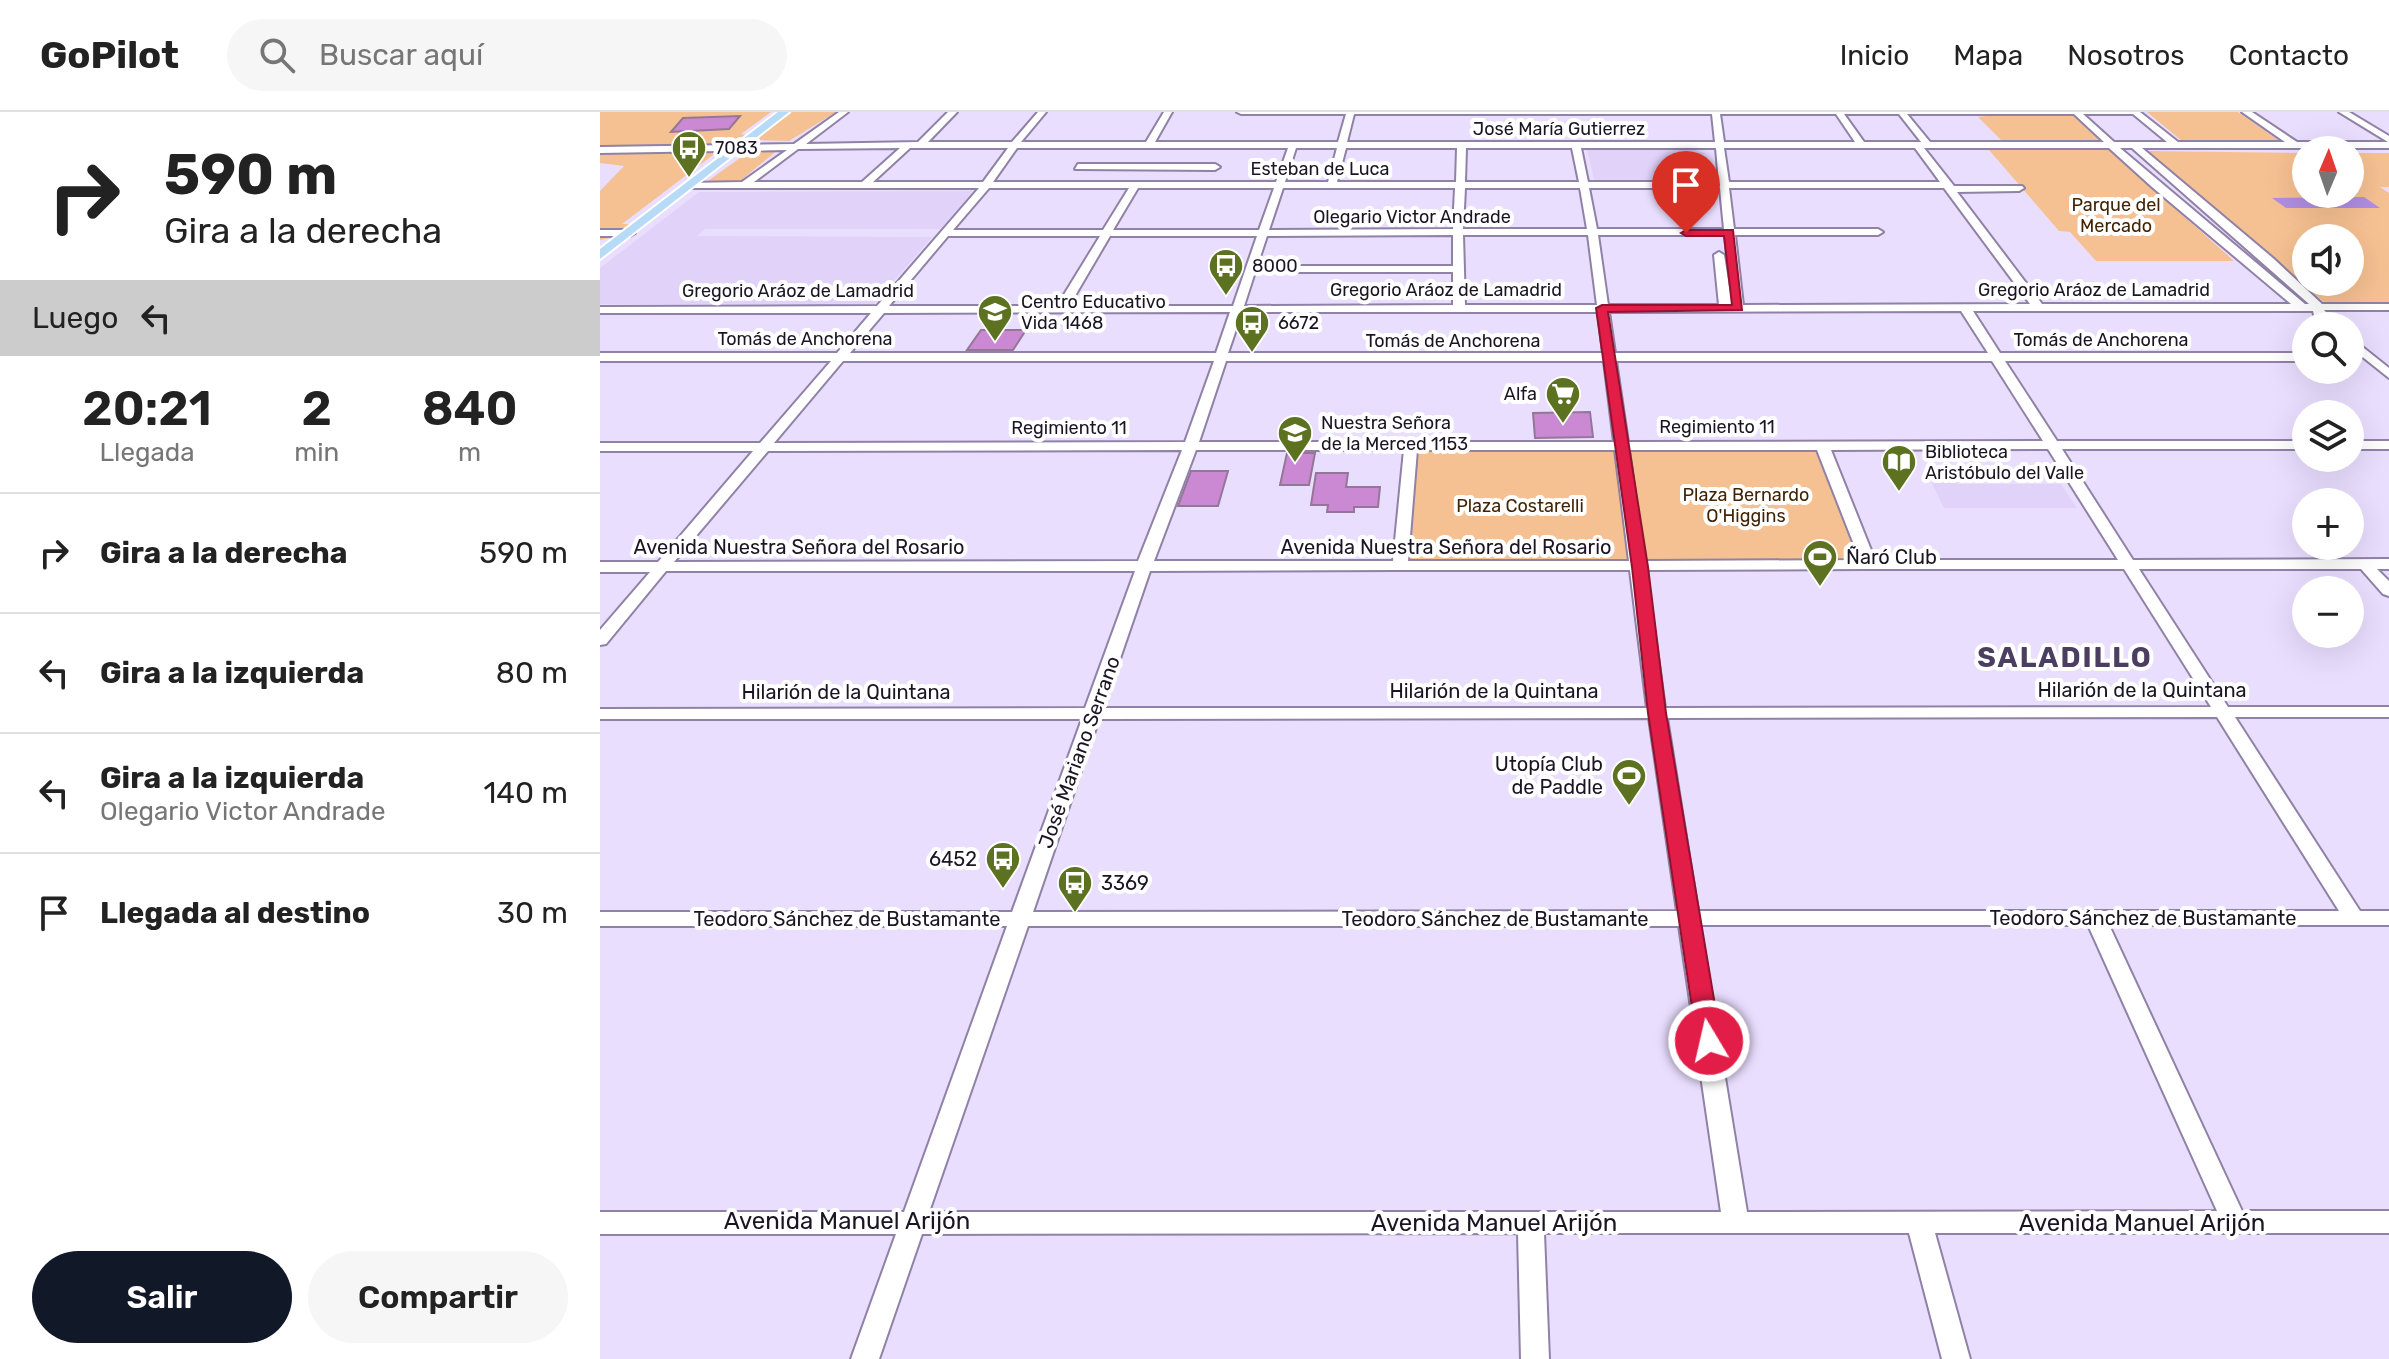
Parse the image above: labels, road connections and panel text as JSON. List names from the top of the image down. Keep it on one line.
{"streets":{"street":["José María Gutierrez","Esteban de Luca","Olegario Victor Andrade","Gregorio Aráoz de Lamadrid","Tomás de Anchorena","Regimiento 11","Avenida Nuestra Señora del Rosario","Hilarión de la Quintana","José Mariano Serrano","Teodoro Sánchez de Bustamante","Avenida Manuel Arijón"]},"crossings":[["José María Gutierrez","José Mariano Serrano"],["Esteban de Luca","José Mariano Serrano"],["Olegario Victor Andrade","José Mariano Serrano"],["Gregorio Aráoz de Lamadrid","José Mariano Serrano"],["Tomás de Anchorena","José Mariano Serrano"],["Regimiento 11","José Mariano Serrano"],["Avenida Nuestra Señora del Rosario","José Mariano Serrano"],["Hilarión de la Quintana","José Mariano Serrano"],["José Mariano Serrano","Teodoro Sánchez de Bustamante"],["José Mariano Serrano","Avenida Manuel Arijón"]],"districts":["SALADILLO"],"parks":["Parque del Mercado","Plaza Bernardo O'Higgins","Plaza Costarelli"],"places":{"bus stop":["7083","8000","6672","6452","3369"],"school or university":["Centro Educativo Vida 1468","Nuestra Señora de la Merced 1153"],"supermarket":["Alfa"],"library":["Biblioteca Aristóbulo del Valle"],"sports":["Ñaró Club","Utopía Club de Paddle"]},"north":"top","page":{"header":"GoPilot","search":"Buscar aquí","nav":["Inicio","Mapa","Nosotros","Contacto"],"turn":["590 m","Gira a la derecha"],"map_buttons":["+","−"],"then":"Luego","eta":["20:21","Llegada","2","min","840","m"],"list":[{"name":"Gira a la derecha","value":"590 m"},{"name":"Gira a la izquierda","value":"80 m"},{"name":"Gira a la izquierda","note":"Olegario Victor Andrade","value":"140 m"},{"name":"Llegada al destino","value":"30 m"}],"buttons":["Salir","Compartir"]}}
